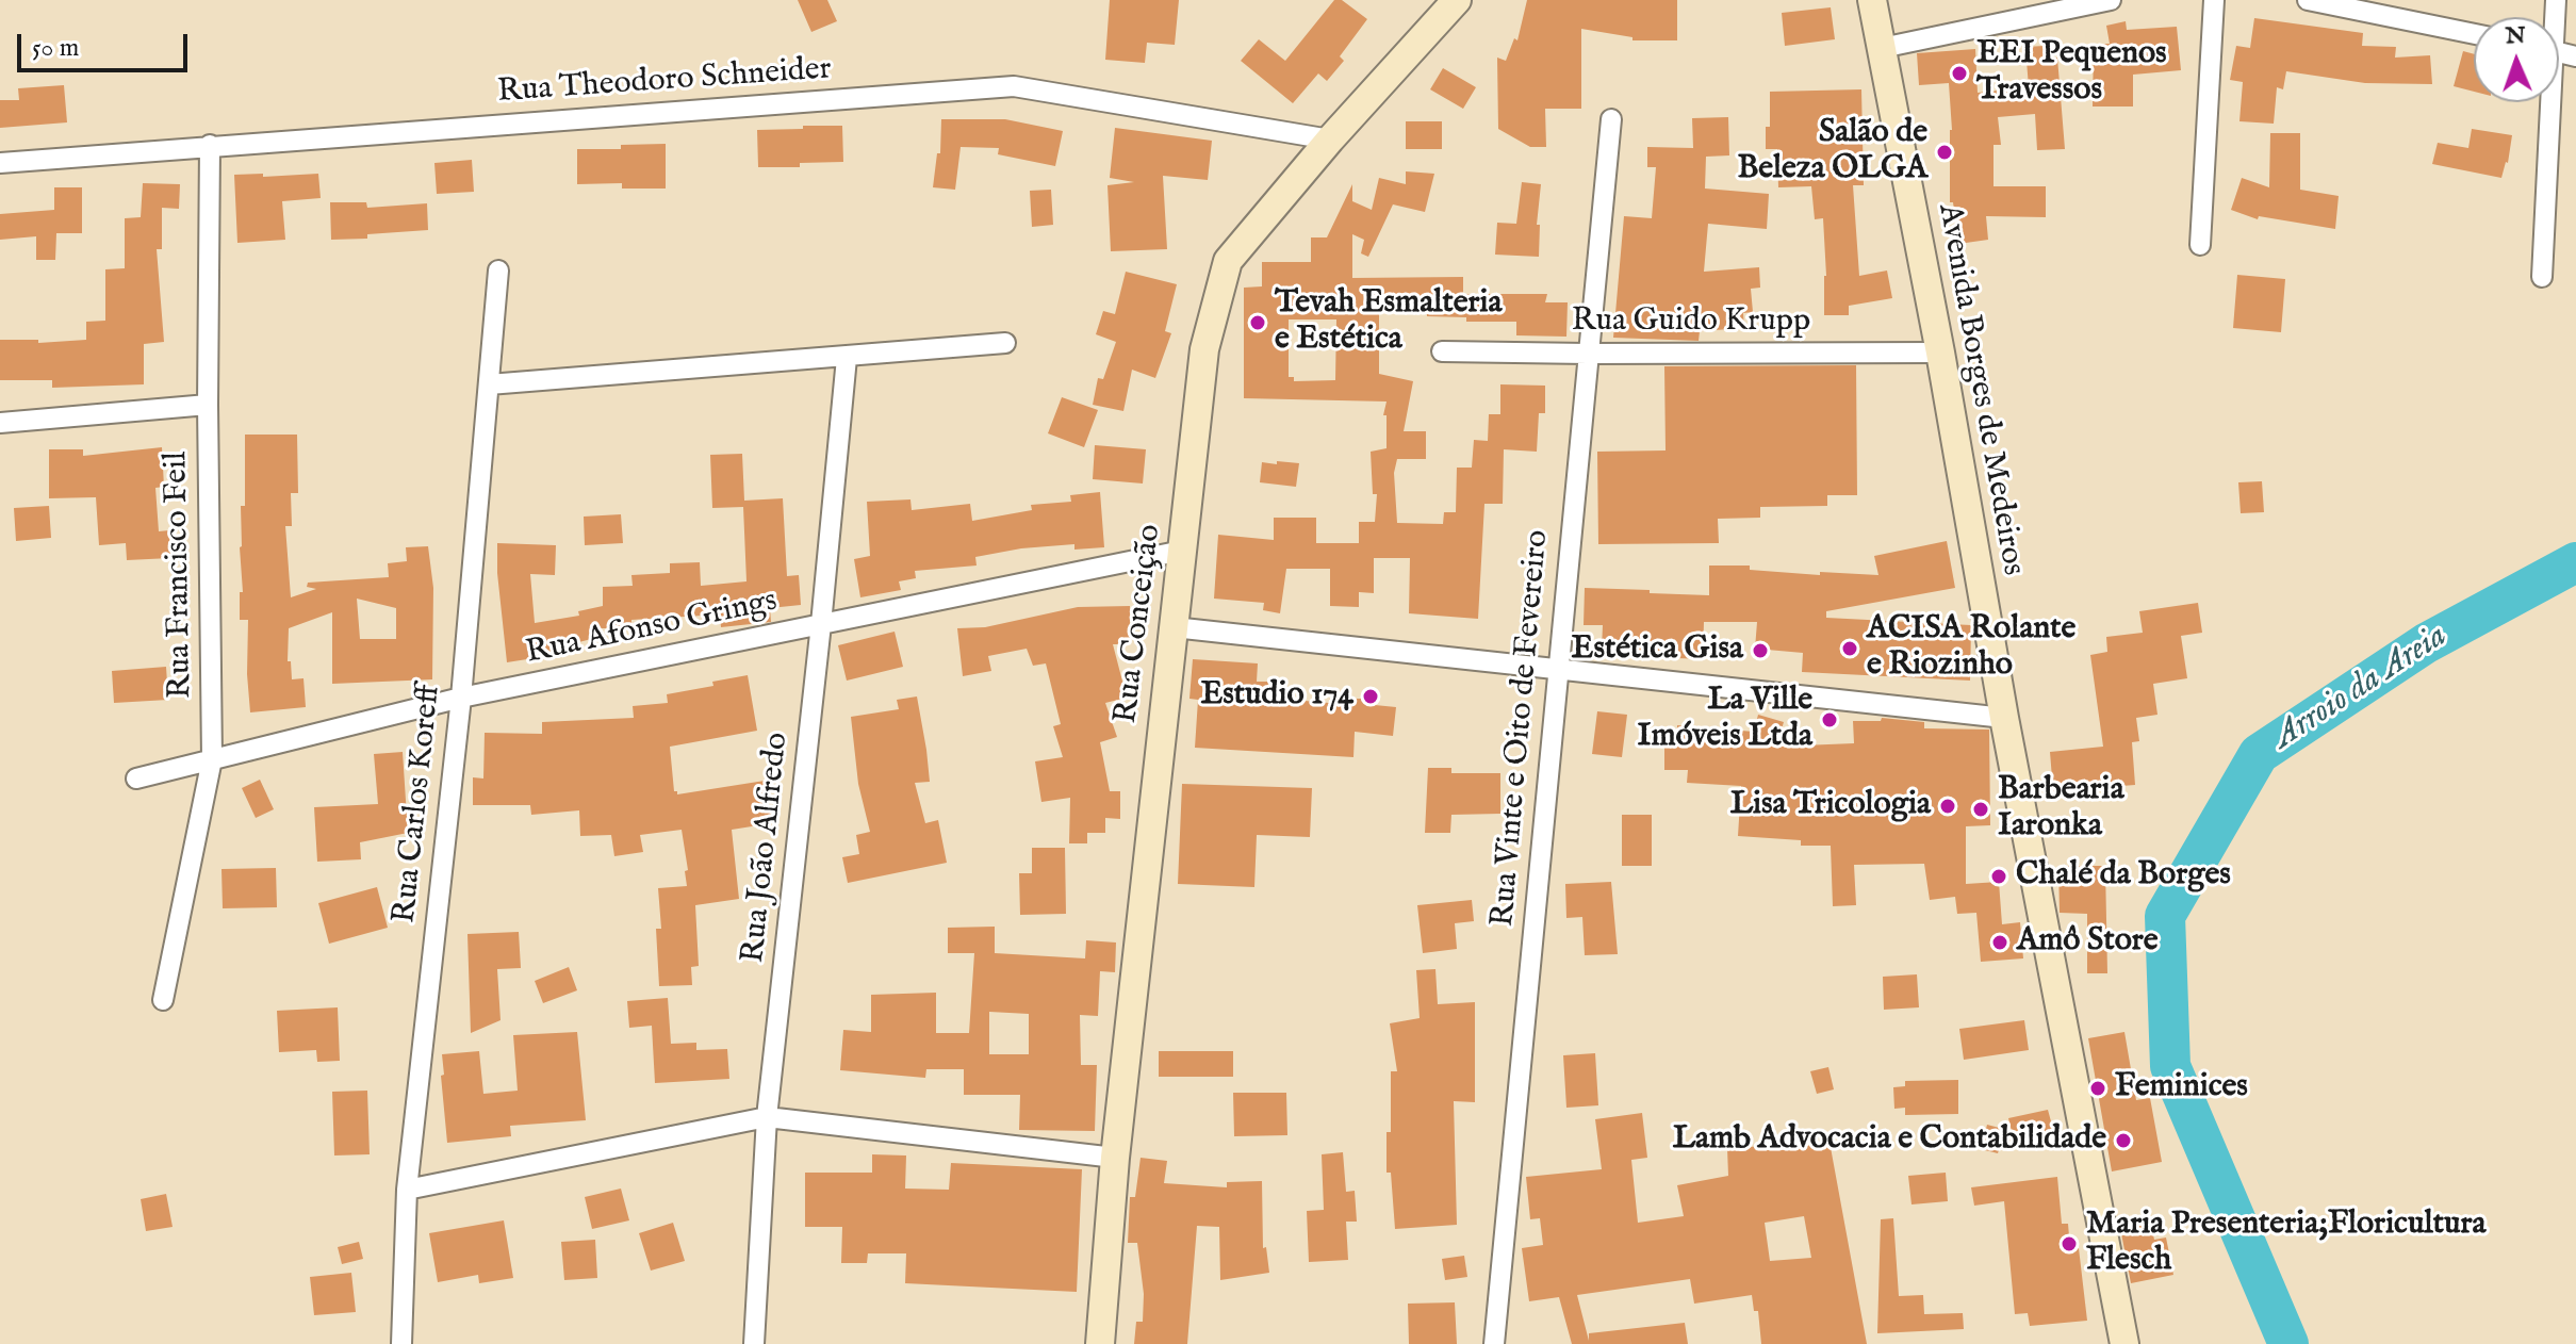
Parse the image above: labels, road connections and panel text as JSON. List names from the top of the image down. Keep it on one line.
{"streets":{"main road":["Avenida Borges de Medeiros","Rua Conceição"],"street":["Rua Theodoro Schneider","Rua Guido Krupp","Rua Francisco Feil","Rua Afonso Grings","Rua Vinte e Oito de Fevereiro","Rua Carlos Koreff","Rua João Alfredo"]},"crossings":[["Rua Theodoro Schneider","Rua Francisco Feil"],["Rua Theodoro Schneider","Rua Conceição"],["Rua Guido Krupp","Avenida Borges de Medeiros"],["Rua Guido Krupp","Rua Vinte e Oito de Fevereiro"],["Rua Francisco Feil","Rua Afonso Grings"],["Rua Conceição","Rua Afonso Grings"],["Rua Afonso Grings","Rua Carlos Koreff"],["Rua Afonso Grings","Rua João Alfredo"]],"water":["Arroio da Areia"],"places":["EEI Pequenos Travessos","Salão de Beleza OLGA","Tevah Esmalteria e Estética","ACISA Rolante e Riozinho","Estética Gisa","Estudio 174","La Ville Imóveis Ltda","Lisa Tricologia","Barbearia Iaronka","Chalé da Borges","Amô Store","Feminices","Lamb Advocacia e Contabilidade","Maria Presenteria;Floricultura Flesch"],"scale_bar":"50 m","north":"top"}
